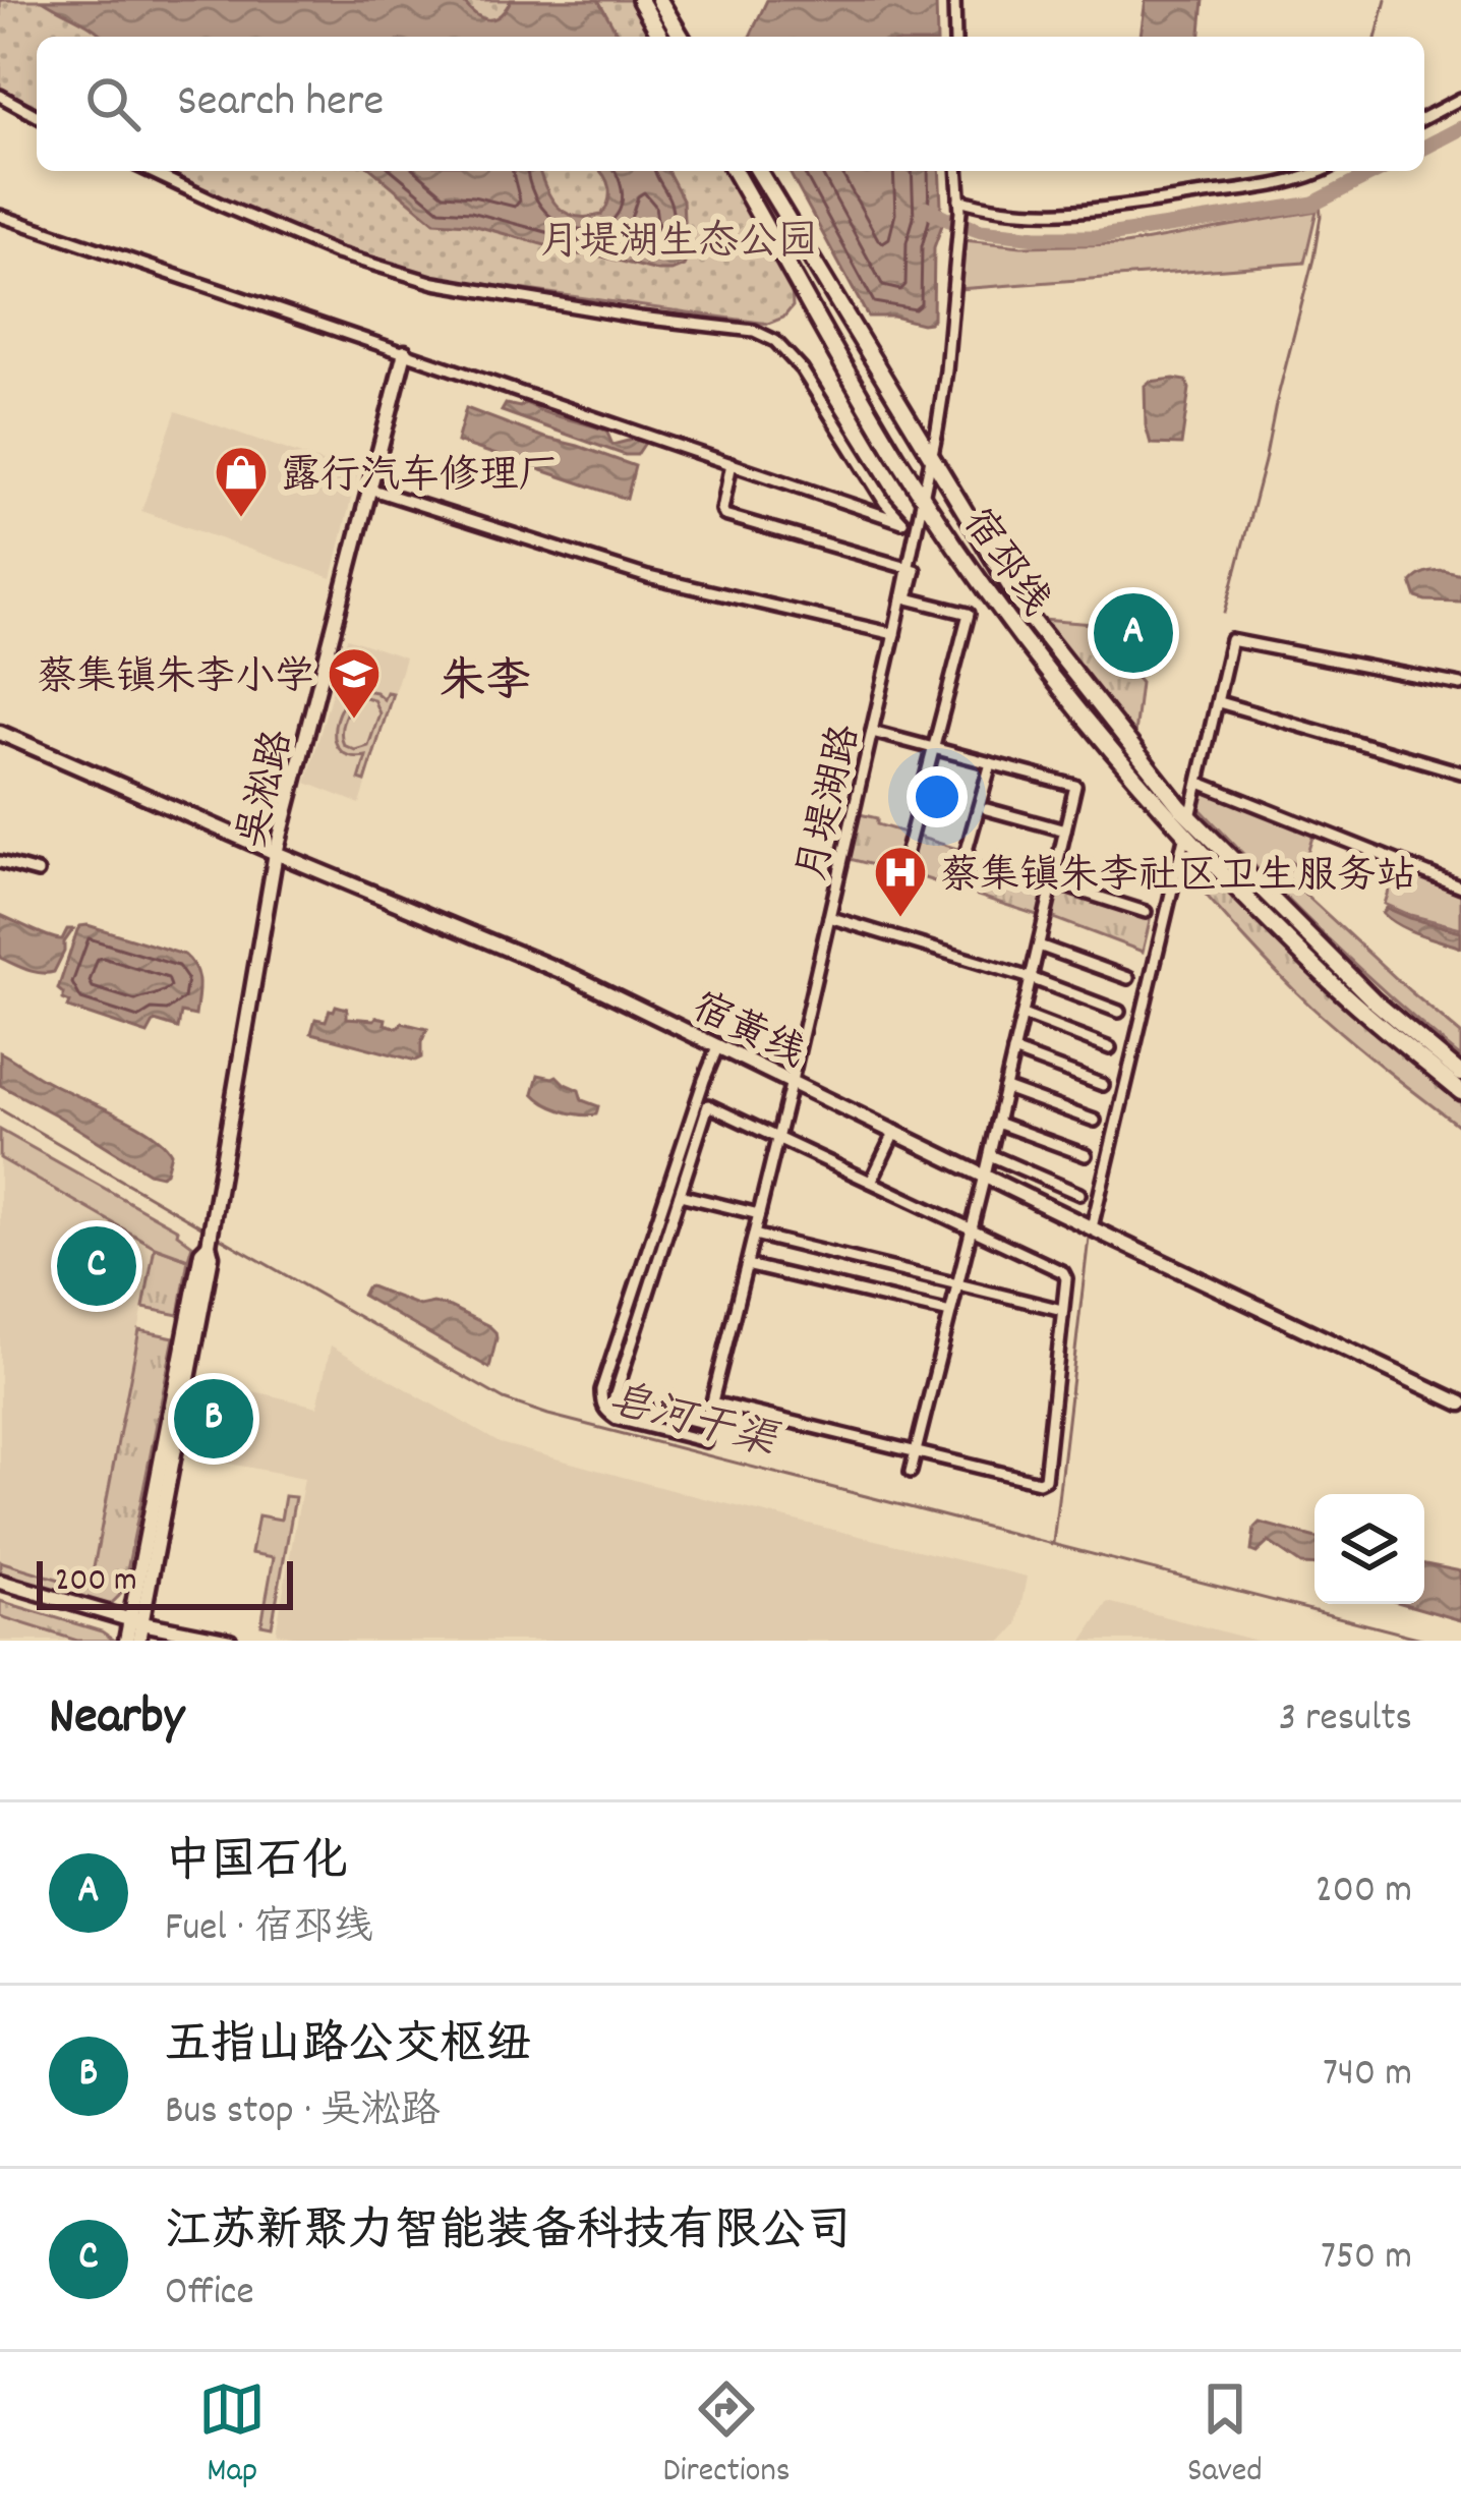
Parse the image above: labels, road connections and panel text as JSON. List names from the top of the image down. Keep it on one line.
{"streets":{"main road":["宿邳线","吴淞路","宿黄线"],"street":["月堤湖路"]},"crossings":[["宿邳线","月堤湖路"],["吴淞路","宿黄线"],["月堤湖路","宿黄线"]],"districts":["朱李"],"water":["皂河干渠"],"parks":["月堤湖生态公园"],"places":{"shop":["露行汽车修理厂"],"school or university":["蔡集镇朱李小学"],"hospital":["蔡集镇朱李社区卫生服务站"]},"scale_bar":"200 m","page":{"search":"Search here","pins":["A","C","B"],"scale":"200 m","heading":["Nearby","3 results"],"list":[{"mark":"A","name":"中国石化","note":"Fuel · 宿邳线","value":"200 m"},{"mark":"B","name":"五指山路公交枢纽","note":"Bus stop · 吴淞路","value":"740 m"},{"mark":"C","name":"江苏新聚力智能装备科技有限公司","note":"Office","value":"750 m"}],"nav":["Map","Directions","Saved"]}}
